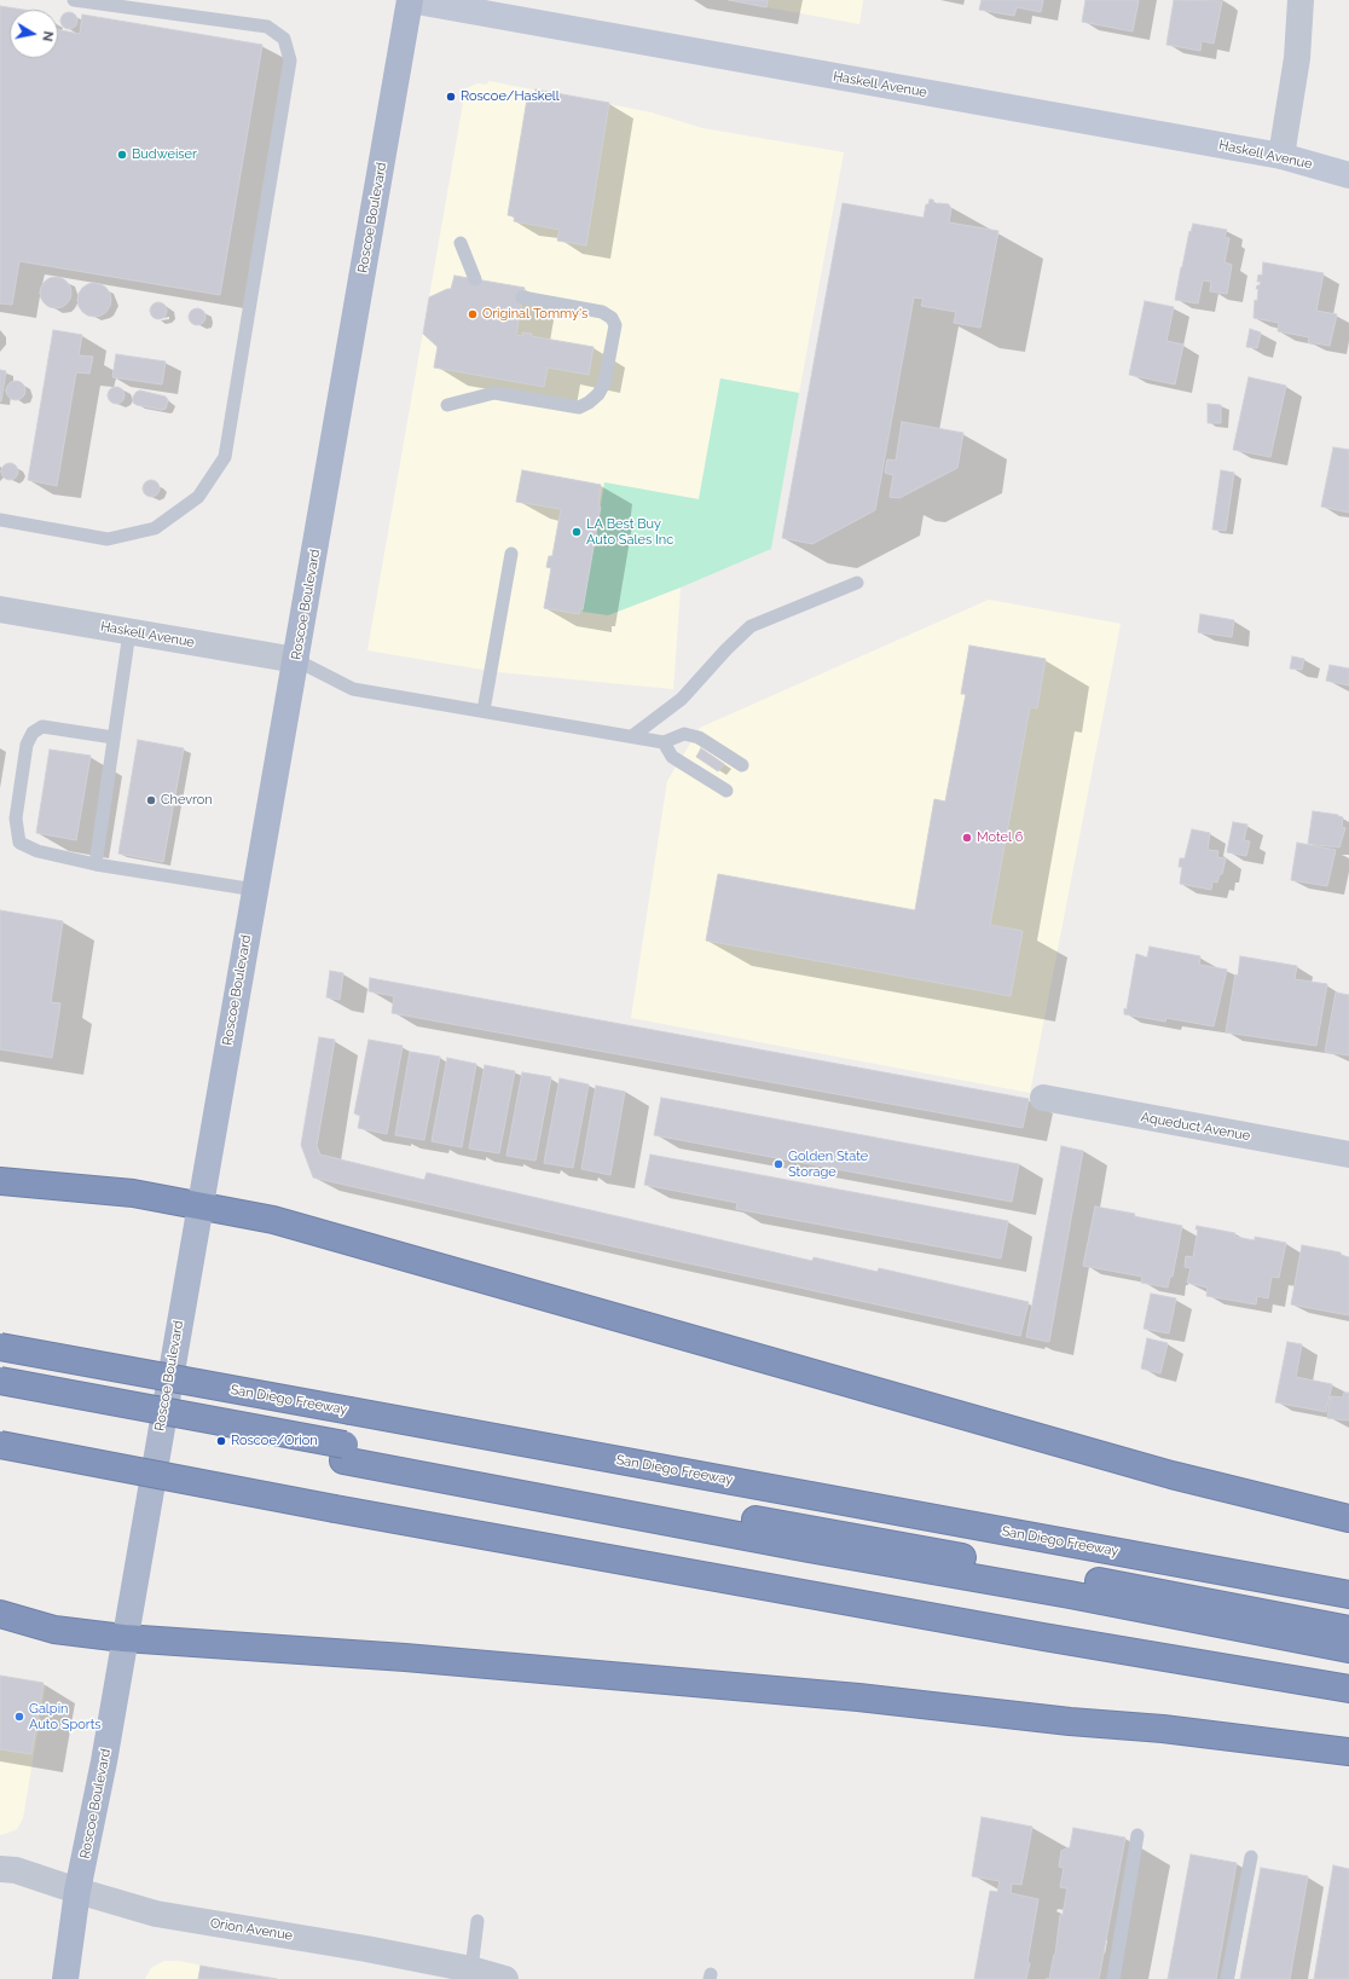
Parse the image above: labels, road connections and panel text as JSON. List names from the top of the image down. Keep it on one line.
{"streets":{"highway":["San Diego Freeway"],"main road":["Haskell Avenue","Roscoe Boulevard"],"street":["Aqueduct Avenue","Orion Avenue"]},"crossings":[["Haskell Avenue","Roscoe Boulevard"],["Roscoe Boulevard","Orion Avenue"]],"places":["Roscoe/Haskell","Budweiser","Original Tommy's","LA Best Buy Auto Sales Inc","Chevron","Motel 6","Golden State Storage","Roscoe/Orion","Galpin Auto Sports"],"north":"right"}
